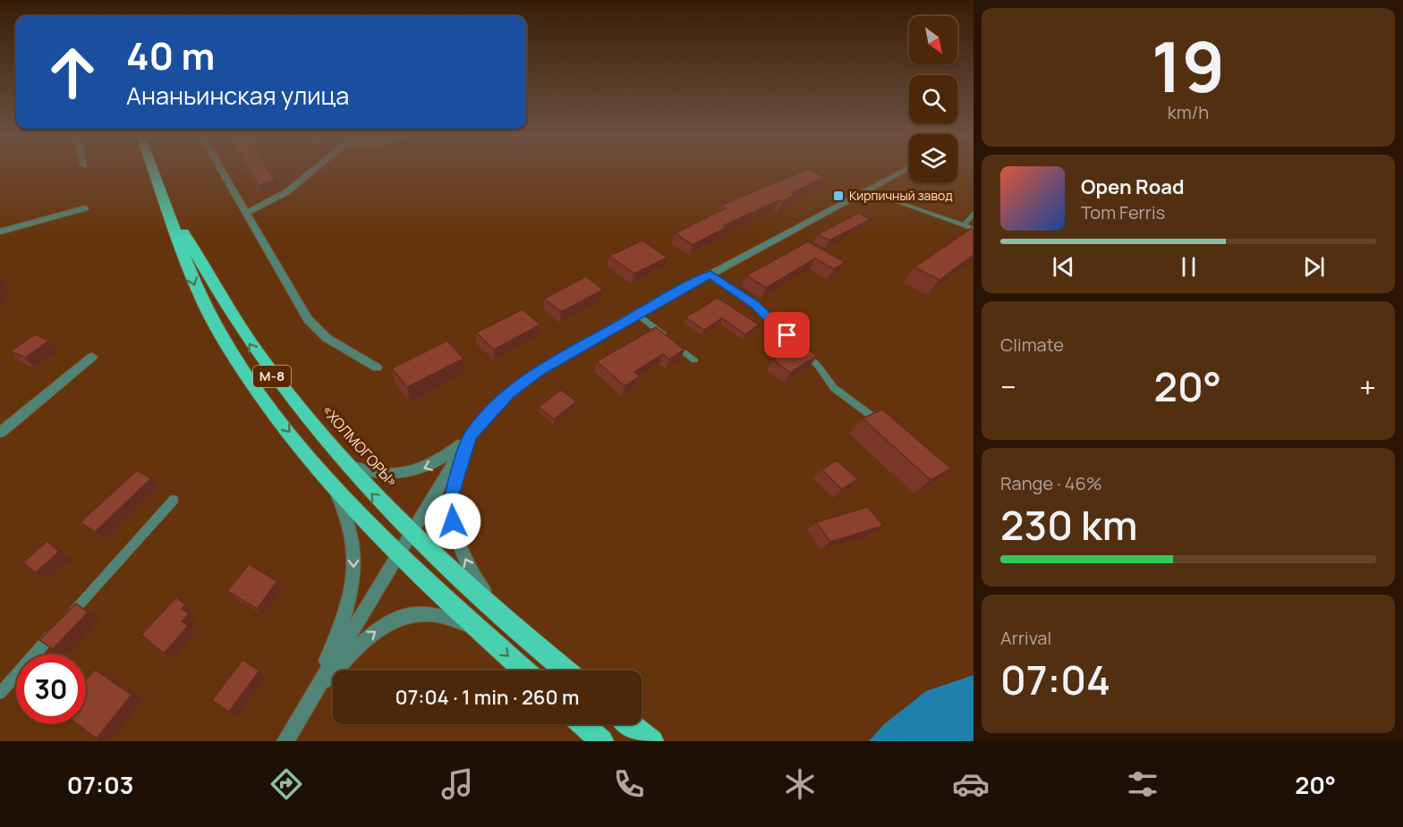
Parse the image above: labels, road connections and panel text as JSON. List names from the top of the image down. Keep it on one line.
{"streets":{"highway":["М-8","«ХОЛМОГОРЫ»"]},"places":{"transit":["Кирпичный завод"]},"north":"bottom right","page":{"tile":[["19","km/h"],"Climate",["Range · 46%","230 km"],["Arrival","07:04"]],"turn":["40 m","Ананьинская улица"],"song":["Open Road","Tom Ferris"],"heat":["−","20°","+"],"limit":"30","trip":"07:04 · 1 min · 260 m","tabs":["07:03","20°"]}}
